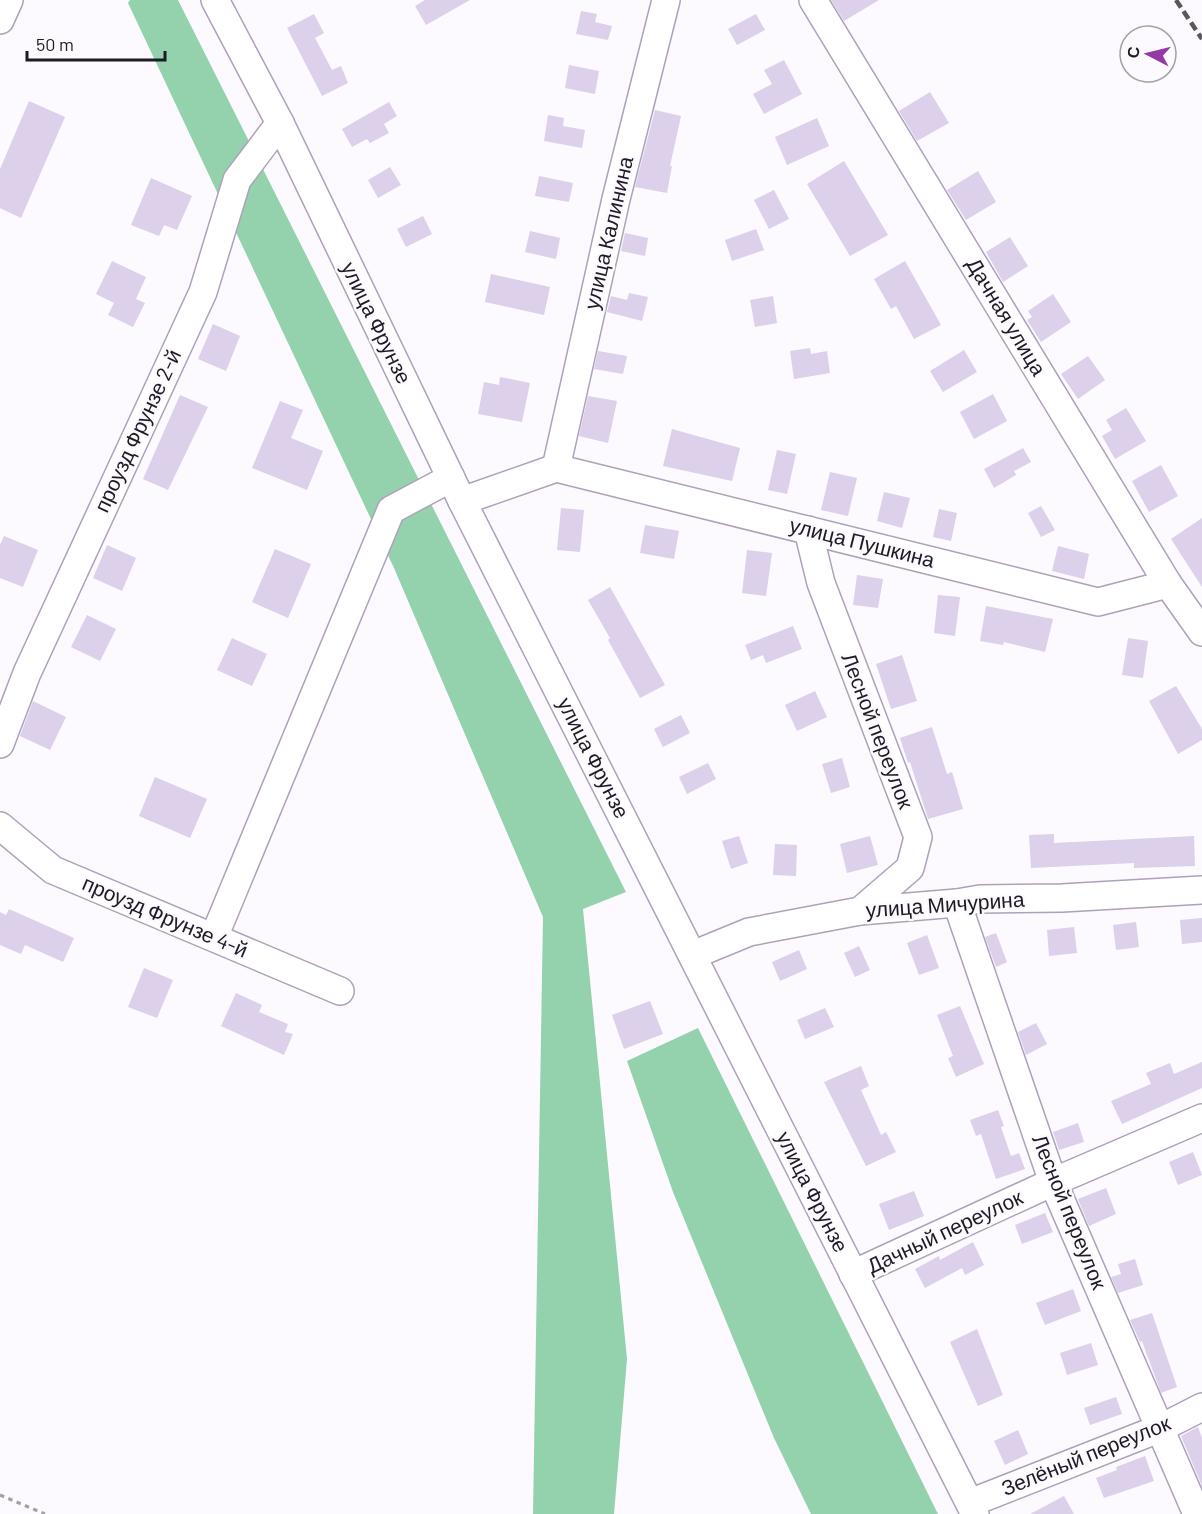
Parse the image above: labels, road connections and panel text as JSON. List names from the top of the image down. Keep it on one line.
{"streets":{"street":["улица Калинина","Дачная улица","улица Фрунзе","проузд Фрунзе 2-й","улица Пушкина","Лесной переулок","улица Мичурина","проузд Фрунзе 4-й","Дачный переулок","Зелёный переулок"]},"crossings":[["улица Калинина","улица Пушкина"],["Дачная улица","улица Пушкина"],["улица Фрунзе","проузд Фрунзе 2-й"],["улица Фрунзе","улица Мичурина"],["улица Фрунзе","Дачный переулок"],["улица Фрунзе","Зелёный переулок"],["улица Пушкина","Лесной переулок"],["Лесной переулок","улица Мичурина"],["Лесной переулок","Дачный переулок"],["Лесной переулок","Зелёный переулок"]],"scale_bar":"50 m","north":"left"}
